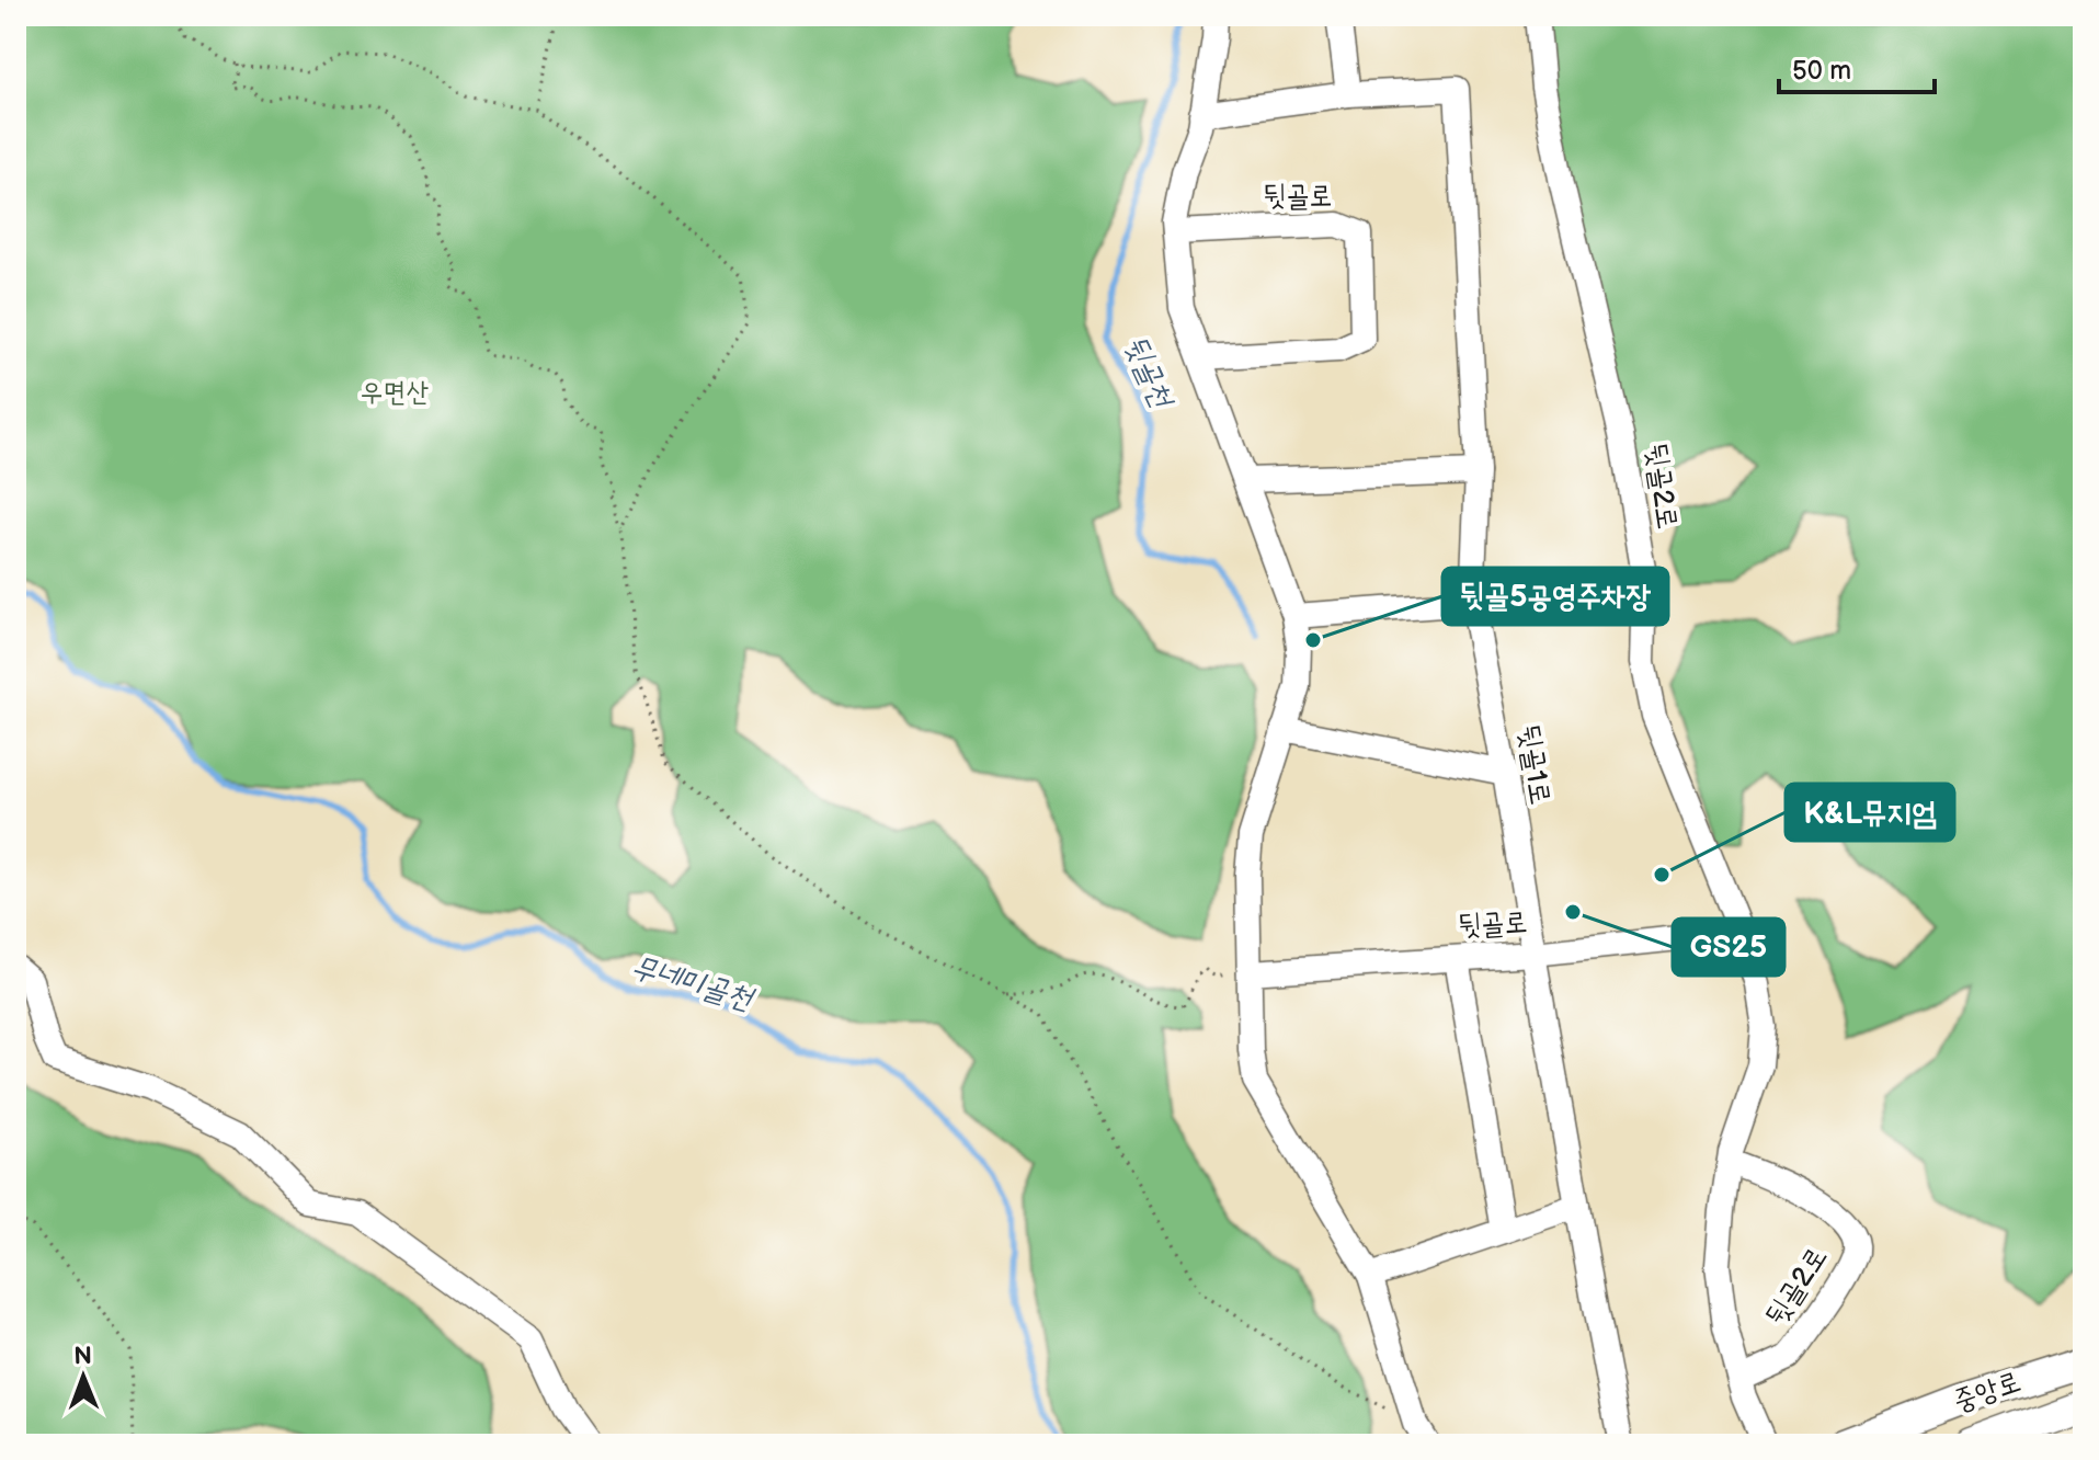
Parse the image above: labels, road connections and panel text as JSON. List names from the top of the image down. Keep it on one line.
{"streets":{"main road":["중앙로"],"street":["뒷골로","뒷골2로","뒷골1로"]},"crossings":[["뒷골로","뒷골2로"],["뒷골로","뒷골1로"]],"water":["뒷골천","무네미골천"],"parks":["우면산"],"places":["뒷골5공영주차장","K&L뮤지엄","GS25"],"scale_bar":"50 m","north":"top"}
